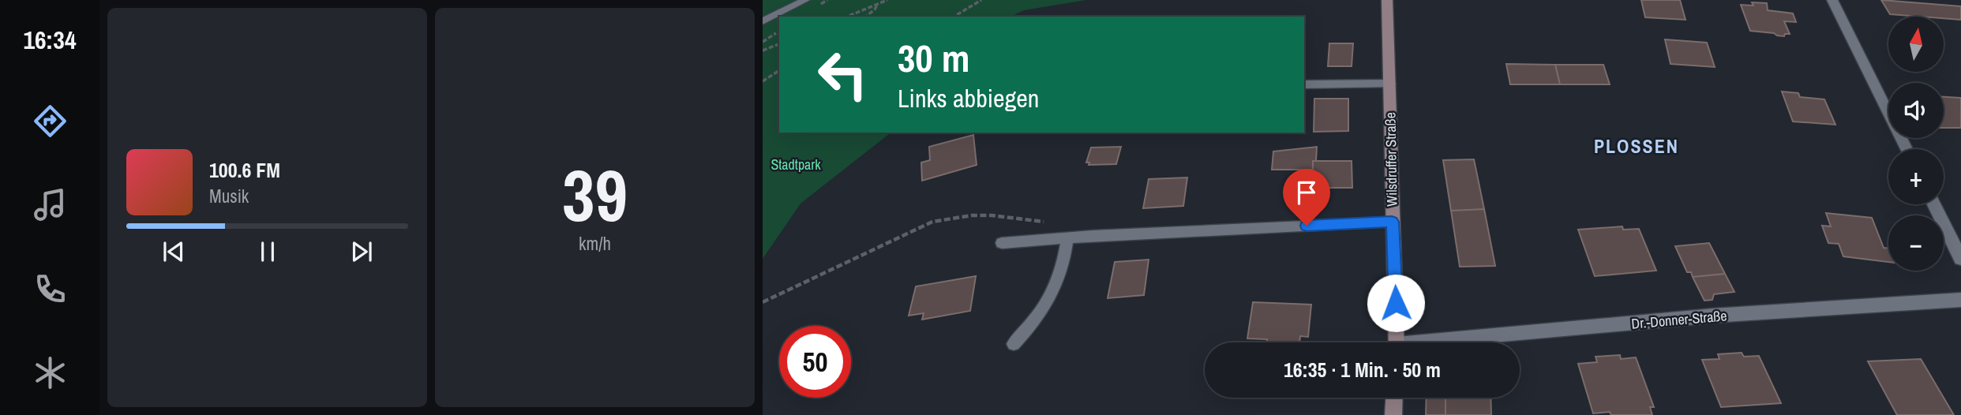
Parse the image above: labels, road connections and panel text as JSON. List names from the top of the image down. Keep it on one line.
{"streets":{"main road":["Wilsdruffer Straße"],"street":["Dr.-Donner-Straße"]},"districts":["PLOSSEN"],"parks":["Stadtpark"],"north":"top","page":{"tabs":"16:34","tile":["39","km/h"],"map_buttons":["+","−"],"turn":["30 m","Links abbiegen"],"song":["100.6 FM","Musik"],"limit":"50","trip":"16:35 · 1 Min. · 50 m"}}
